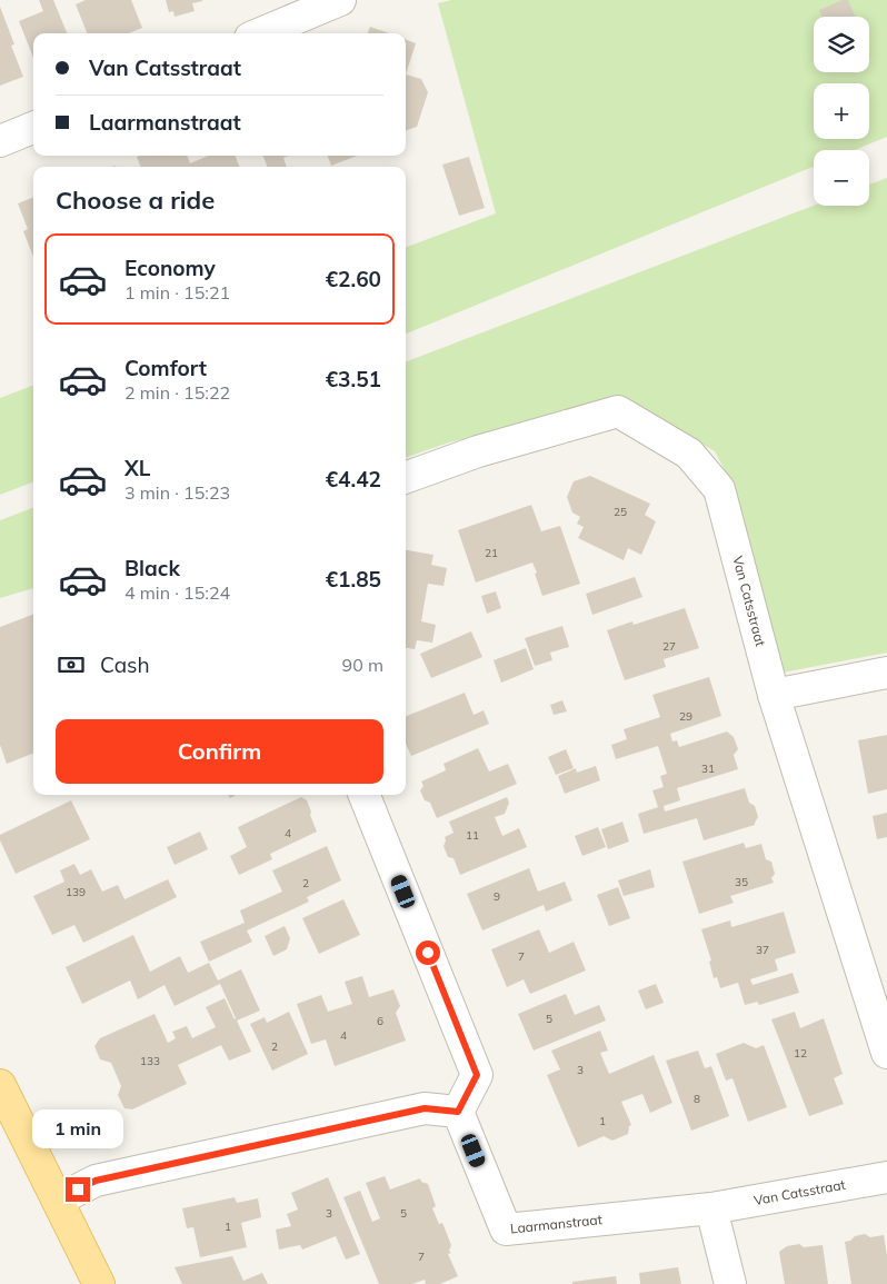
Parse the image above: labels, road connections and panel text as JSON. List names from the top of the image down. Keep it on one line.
{"streets":{"street":["Van Catsstraat","Laarmanstraat"]},"crossings":[["Van Catsstraat","Laarmanstraat"]],"house_numbers":["25","21","27","29","31","4","11","35","2","139","9","37","7","5","6","4","2","12","133","3","8","1","3","5","1","7"],"page":{"map_buttons":["+","−"],"banner":["Van Catsstraat","Laarmanstraat"],"heading":"Choose a ride","list":[{"name":"Economy","note":"1 min · 15:21","value":"€2.60"},{"name":"Comfort","note":"2 min · 15:22","value":"€3.51"},{"name":"XL","note":"3 min · 15:23","value":"€4.42"},{"name":"Black","note":"4 min · 15:24","value":"€1.85"}],"pay":["Cash","90 m"],"buttons":"Confirm","bubble":"1 min"}}
